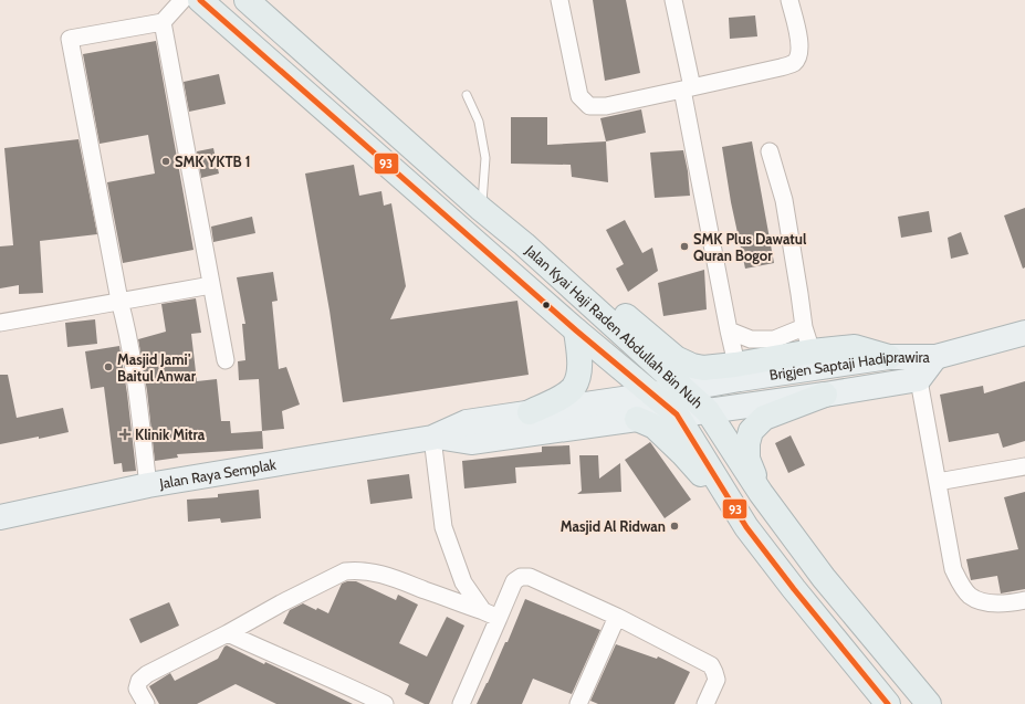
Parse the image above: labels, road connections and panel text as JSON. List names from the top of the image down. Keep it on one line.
{"streets":{"highway":["Jalan Kyai Haji Raden Abdullah Bin Nuh"],"main road":["Brigjen Saptaji Hadiprawira","Jalan Raya Semplak"]},"crossings":[["Jalan Kyai Haji Raden Abdullah Bin Nuh","Brigjen Saptaji Hadiprawira"],["Jalan Kyai Haji Raden Abdullah Bin Nuh","Jalan Raya Semplak"],["Brigjen Saptaji Hadiprawira","Jalan Raya Semplak"]],"places":{"other":["SMK YKTB 1","SMK Plus Dawatul Quran Bogor","Masjid Jami' Baitul Anwar","Masjid Al Ridwan"],"health":["Klinik Mitra"]},"lines":["transit line 93"]}
